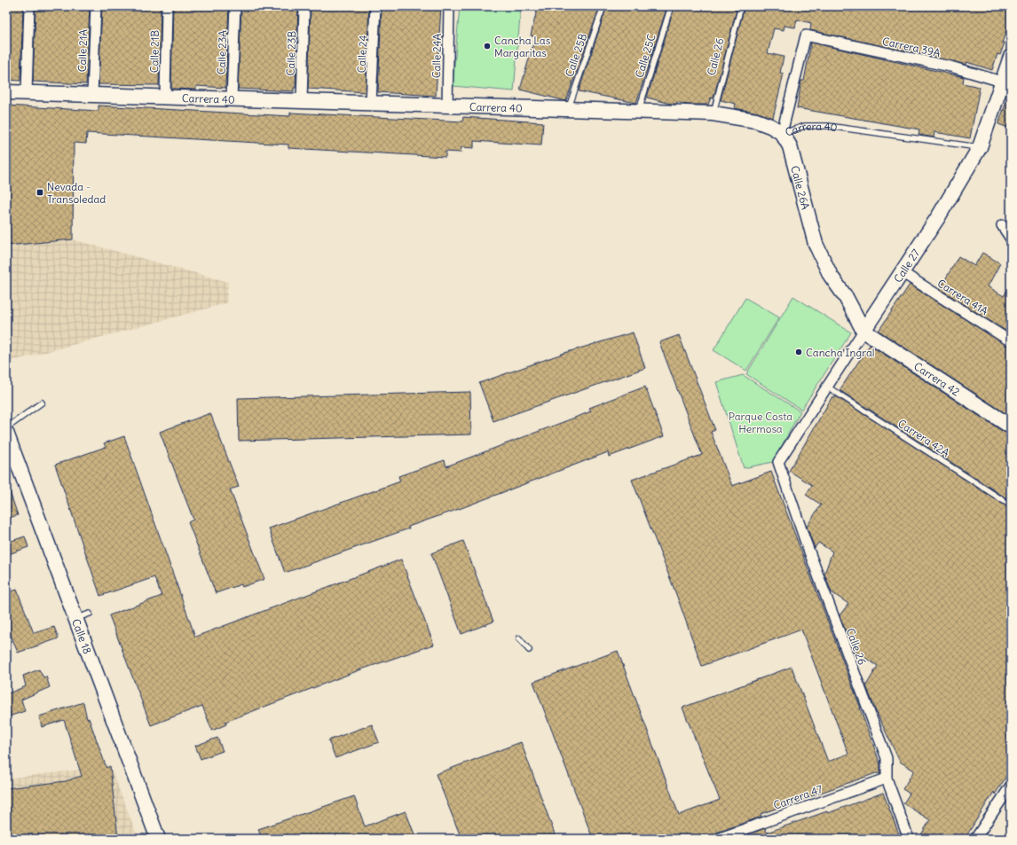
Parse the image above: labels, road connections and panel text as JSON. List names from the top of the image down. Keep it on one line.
{"streets":{"street":["Carrera 39A","Calle 21A","Calle 21B","Calle 23A","Calle 23B","Calle 24","Calle 24A","Calle 26","Carrera 40","Calle 26A","Calle 27","Carrera 41A","Carrera 42","Calle 18","Carrera 47"],"lane":["Calle 25B","Calle 25C","Carrera 42A"]},"crossings":[["Carrera 39A","Carrera 40"],["Carrera 39A","Calle 26A"],["Carrera 39A","Calle 27"],["Calle 21A","Carrera 40"],["Calle 21B","Carrera 40"],["Calle 23A","Carrera 40"],["Calle 23B","Carrera 40"],["Calle 24","Carrera 40"],["Calle 25B","Carrera 40"],["Calle 24A","Carrera 40"],["Calle 25C","Carrera 40"],["Calle 26","Carrera 40"],["Calle 26","Calle 27"],["Calle 26","Carrera 47"],["Carrera 40","Calle 26A"],["Carrera 40","Calle 27"],["Calle 26A","Calle 27"],["Calle 26A","Carrera 42"],["Calle 27","Carrera 41A"],["Calle 27","Carrera 42"],["Calle 27","Carrera 42A"]],"parks":["Parque Costa Hermosa"],"places":{"other":["Cancha Las Margaritas","Cancha Ingral"],"transit":["Nevada - Transoledad"]}}
